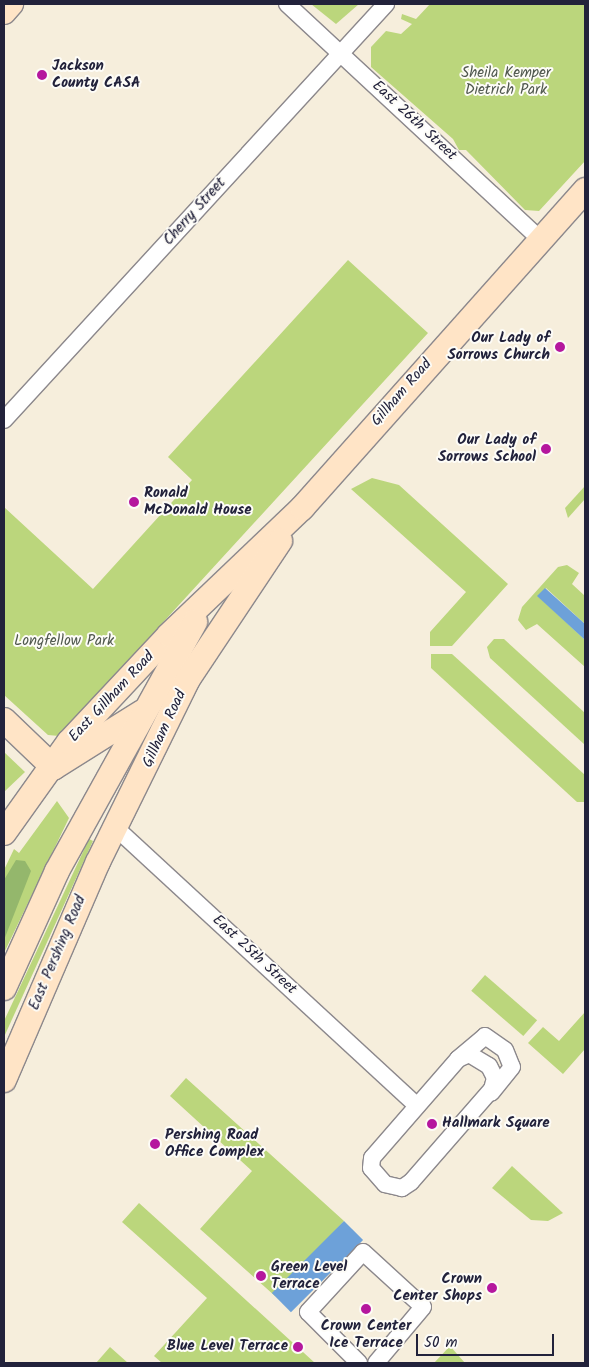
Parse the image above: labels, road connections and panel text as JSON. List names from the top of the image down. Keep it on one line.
{"streets":{"main road":["Gillham Road","East Gillham Road","East Pershing Road","East 25th Street"],"street":["East 26th Street","Cherry Street"]},"crossings":[["East 26th Street","Cherry Street"],["East 26th Street","Gillham Road"],["Gillham Road","East Gillham Road"],["Gillham Road","East Pershing Road"],["Gillham Road","East 25th Street"],["East Pershing Road","East 25th Street"]],"parks":["Sheila Kemper Dietrich Park","Longfellow Park"],"places":["Jackson County CASA","Our Lady of Sorrows Church","Our Lady of Sorrows School","Ronald McDonald House","Hallmark Square","Pershing Road Office Complex","Green Level Terrace","Crown Center Shops","Crown Center Ice Terrace","Blue Level Terrace"],"scale_bar":"50 m"}
